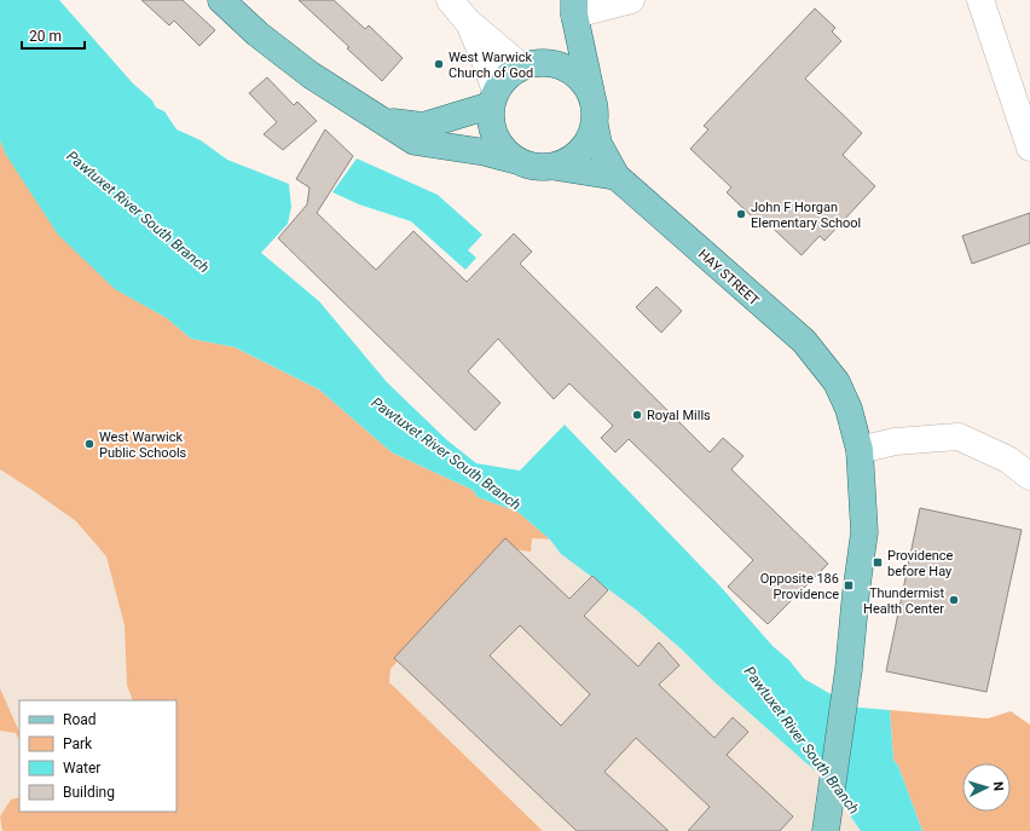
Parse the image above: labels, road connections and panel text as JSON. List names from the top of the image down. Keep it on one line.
{"streets":{"main road":["HAY STREET"]},"water":["Pawtuxet River South Branch"],"places":{"other":["West Warwick Church of God","John F Horgan Elementary School","Royal Mills","West Warwick Public Schools","Thundermist Health Center"],"transit":["Providence before Hay","Opposite 186 Providence"]},"legend":["Road","Park","Water","Building"],"scale_bar":"20 m","north":"right"}
